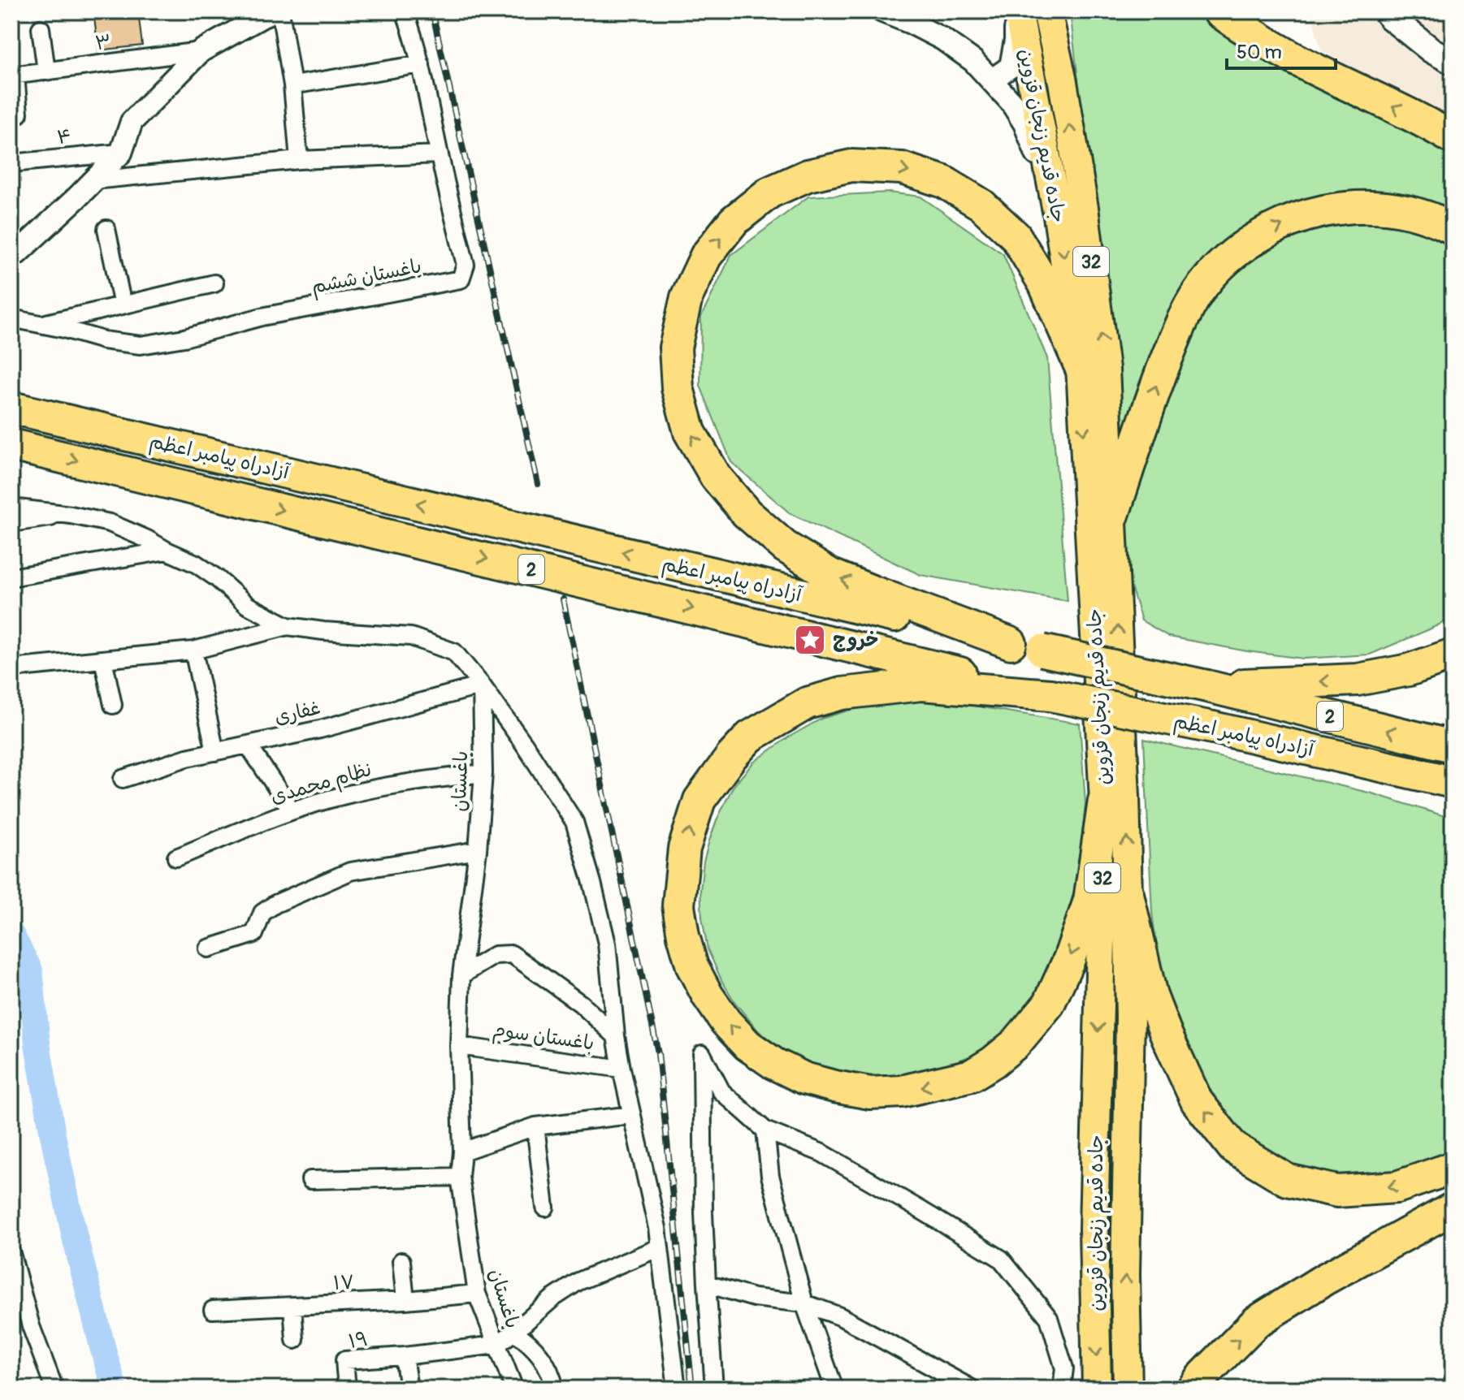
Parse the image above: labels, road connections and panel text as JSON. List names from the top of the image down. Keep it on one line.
{"streets":{"highway":["جاده قدیم زنجان قزوین","32","آزادراه پیامبر اعظم","2"],"street":["۳","۴","باغستان ششم","غفاری","باغستان","نظام محمدی","باغستان سوم","۱۷","۱۹"]},"crossings":[["غفاری","باغستان"],["باغستان","نظام محمدی"],["باغستان","باغستان سوم"],["باغستان","۱۷"]],"places":{"place":["خروج"]},"scale_bar":"50 m"}
